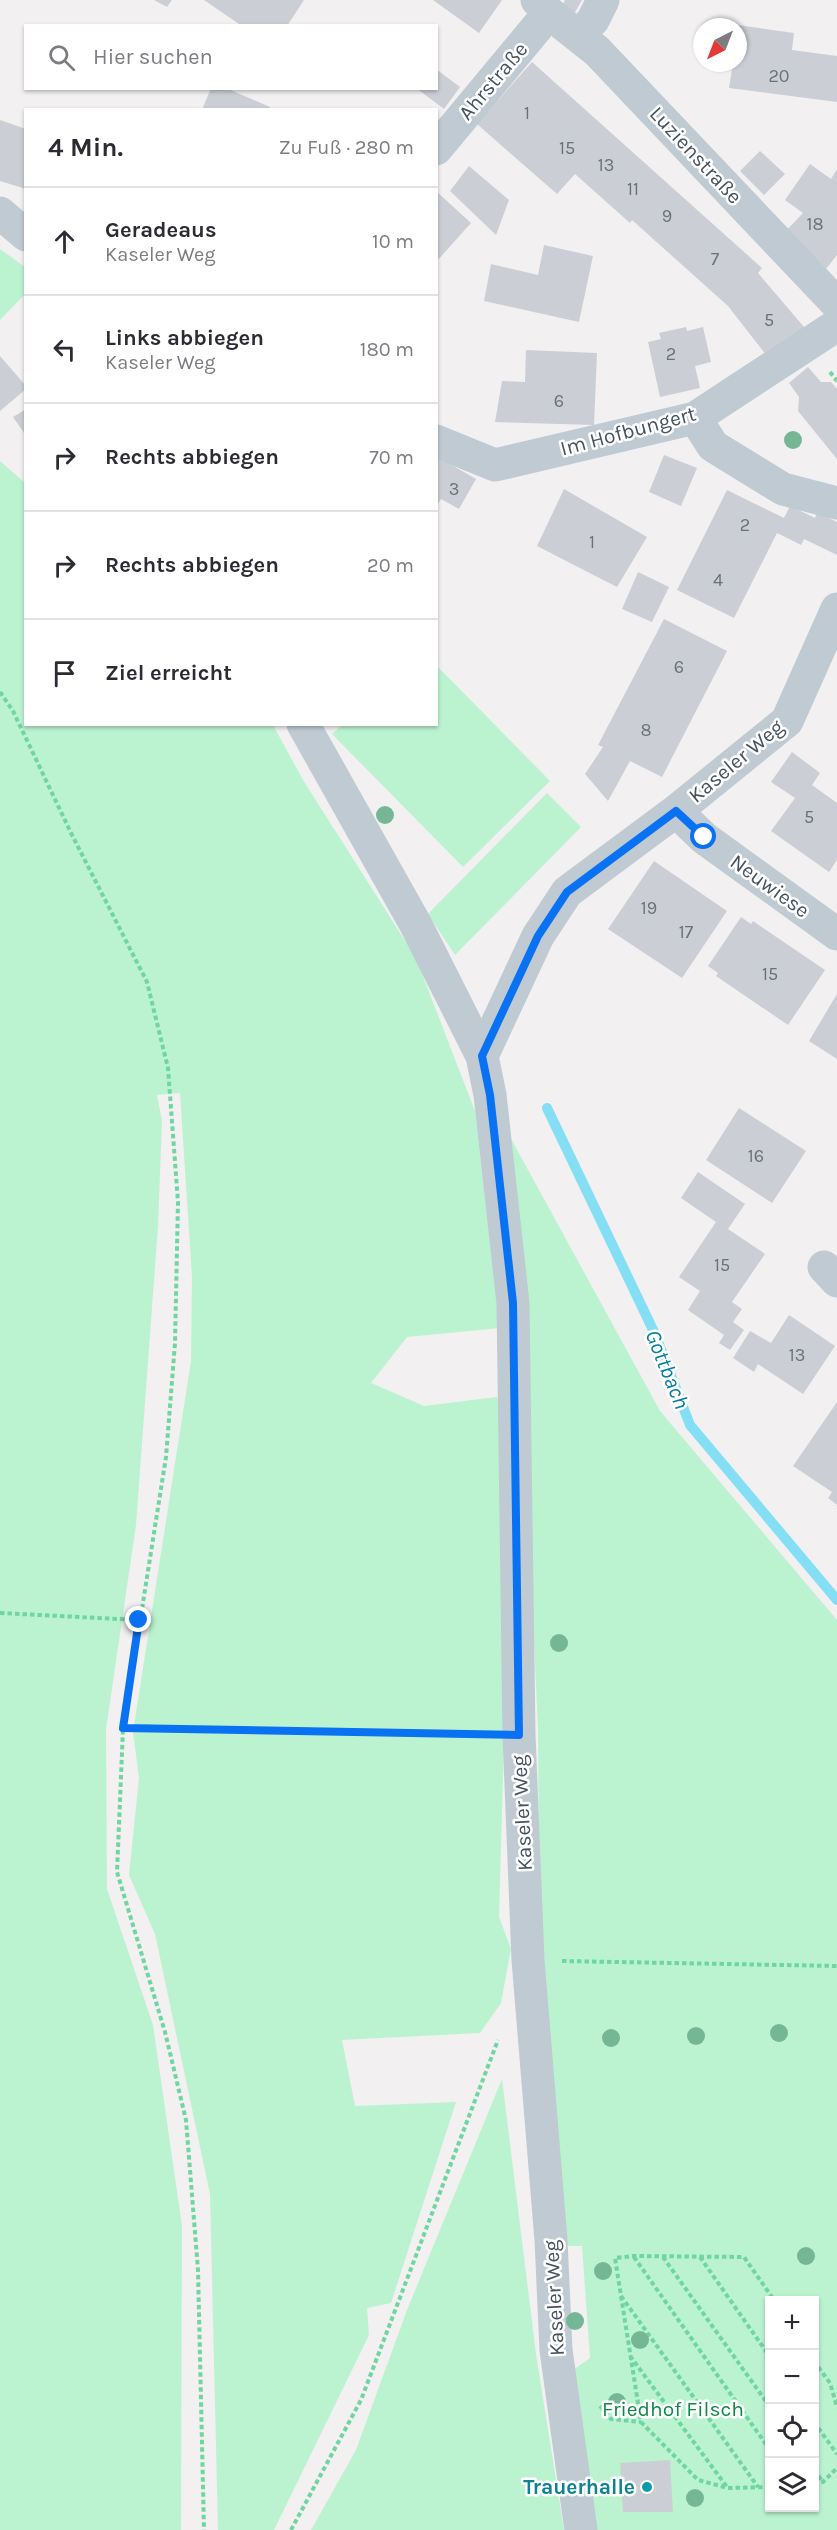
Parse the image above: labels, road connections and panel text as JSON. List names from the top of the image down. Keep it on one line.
{"streets":{"street":["Ahrstraße","Luzienstraße","Im Hofbungert","Kaseler Weg","Neuwiese"]},"crossings":[["Ahrstraße","Luzienstraße"],["Kaseler Weg","Neuwiese"]],"water":["Gottbach"],"parks":["Friedhof Filsch"],"places":["Trauerhalle"],"house_numbers":["20","1","15","13","11","9","18","7","5","2","6","3","2","1","4","6","8","5","19","17","15","16","15","13"],"north":"bottom left","page":{"search":"Hier suchen","heading":["4 Min.","Zu Fuß · 280 m"],"list":[["Geradeaus","Kaseler Weg","10 m"],["Links abbiegen","Kaseler Weg","180 m"],["Rechts abbiegen","70 m"],["Rechts abbiegen","20 m"],"Ziel erreicht"],"map_buttons":["+","−"]}}
